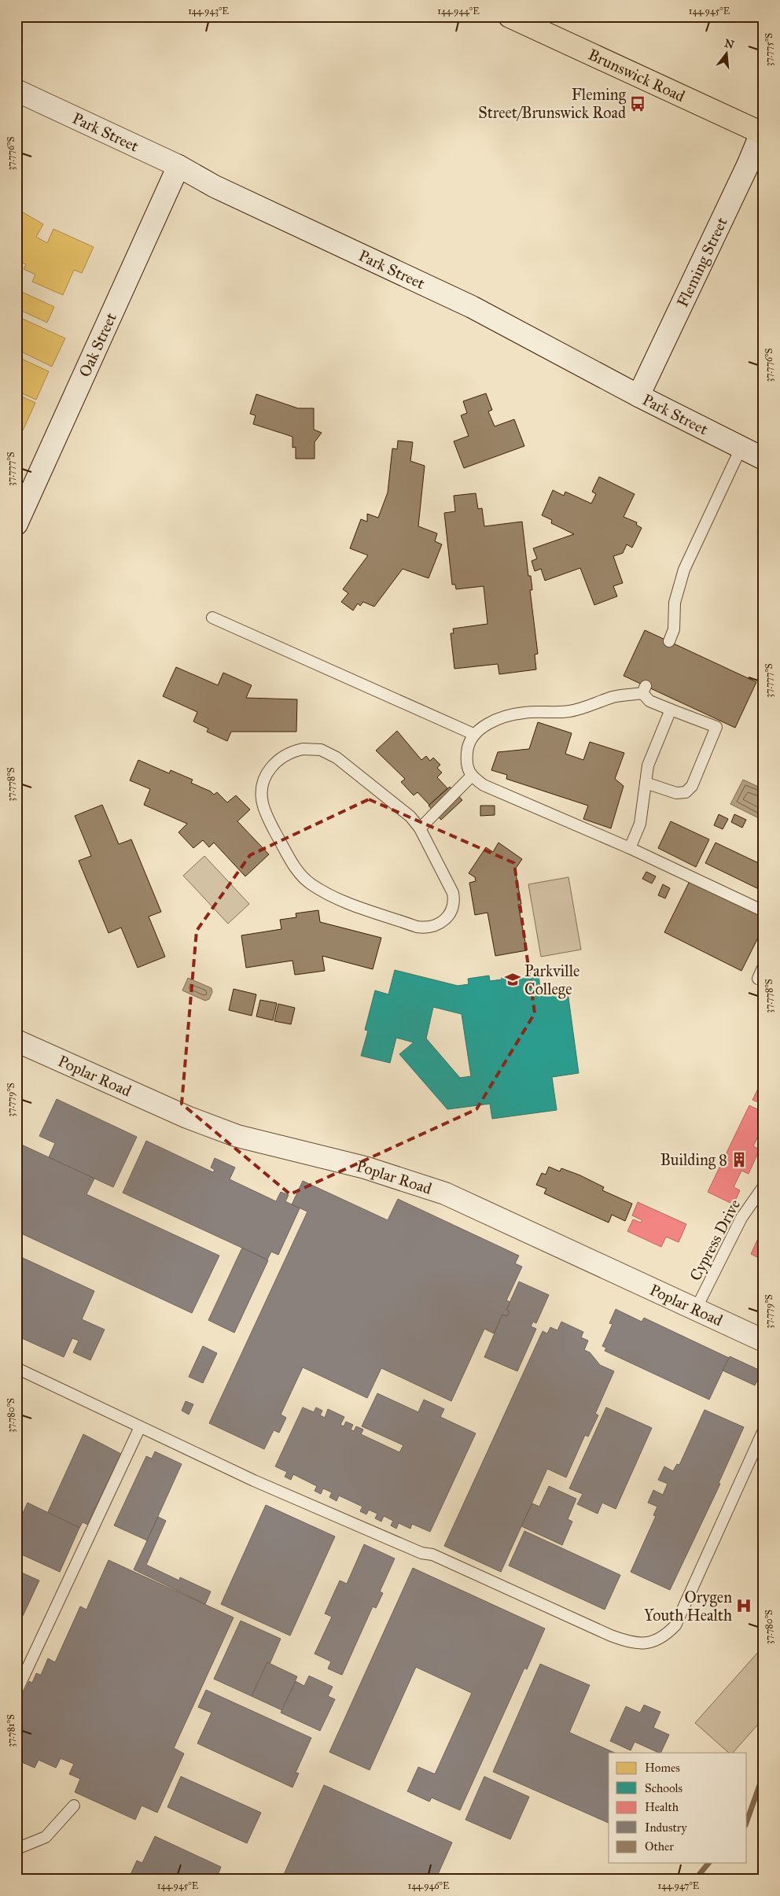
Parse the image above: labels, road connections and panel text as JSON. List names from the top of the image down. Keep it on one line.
{"streets":{"main road":["Brunswick Road"],"street":["Park Street","Fleming Street","Oak Street","Poplar Road"],"lane":["Cypress Drive"]},"crossings":[["Brunswick Road","Fleming Street"],["Park Street","Fleming Street"],["Park Street","Oak Street"],["Poplar Road","Cypress Drive"]],"places":{"bus stop":["Fleming Street/Brunswick Road"],"school or university":["Parkville College"],"building":["Building 8"],"hospital":["Orygen Youth Health"]},"legend":["Homes","Schools","Health","Industry","Other"],"north":"top","coordinates":["144.943°E","144.944°E","144.945°E","37.775°S","37.776°S","37.777°S","37.778°S","37.779°S","37.780°S","37.781°S","144.946°E","144.947°E"]}
